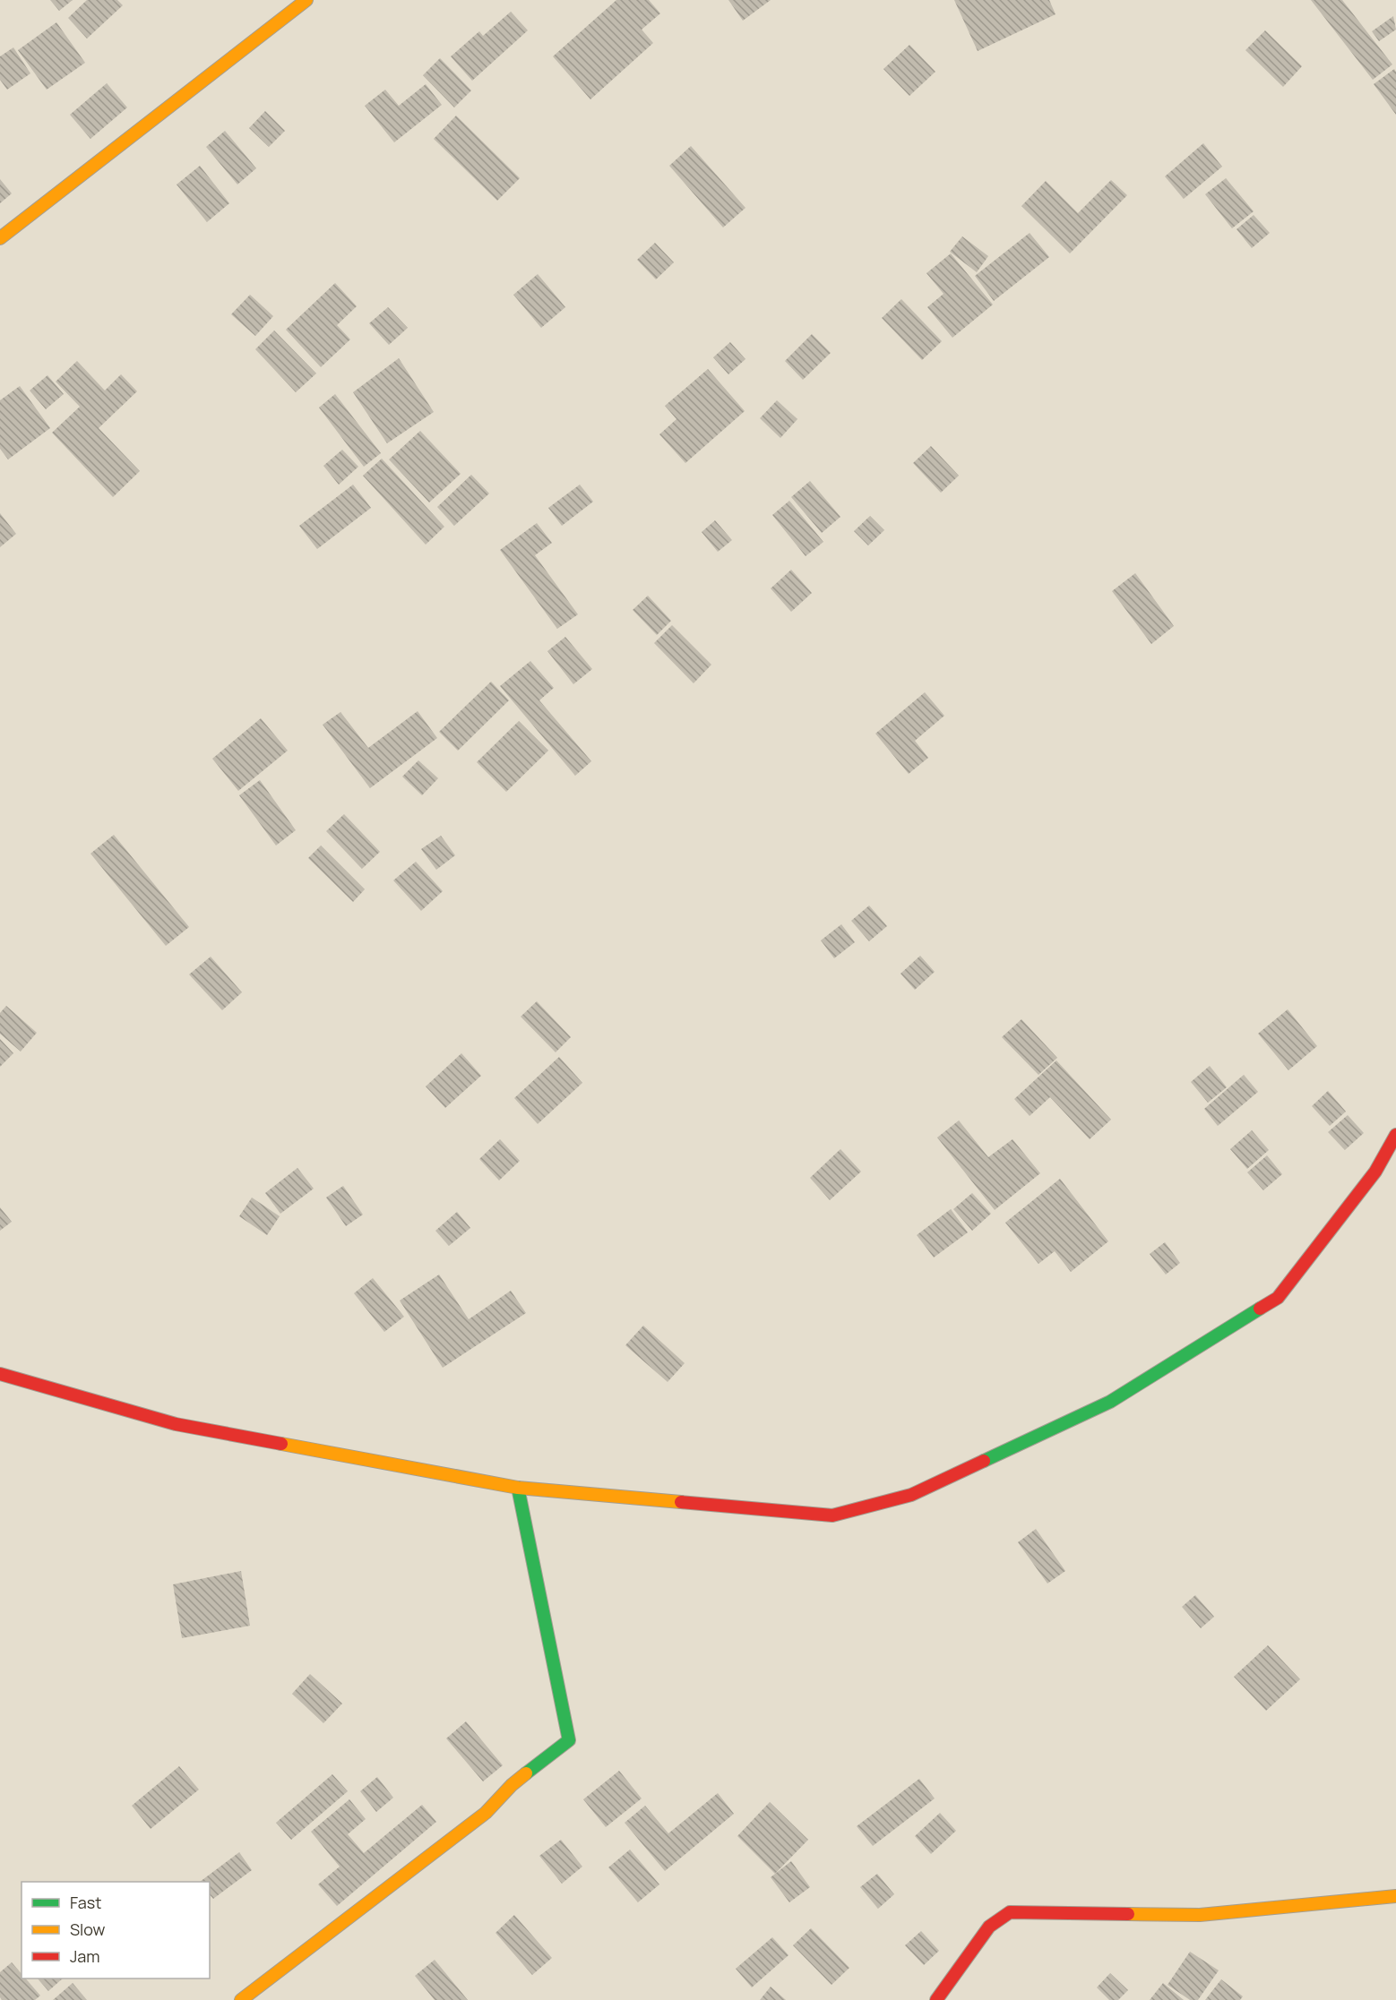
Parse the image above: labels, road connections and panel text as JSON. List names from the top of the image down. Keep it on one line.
{"legend":["Fast","Slow","Jam"]}
